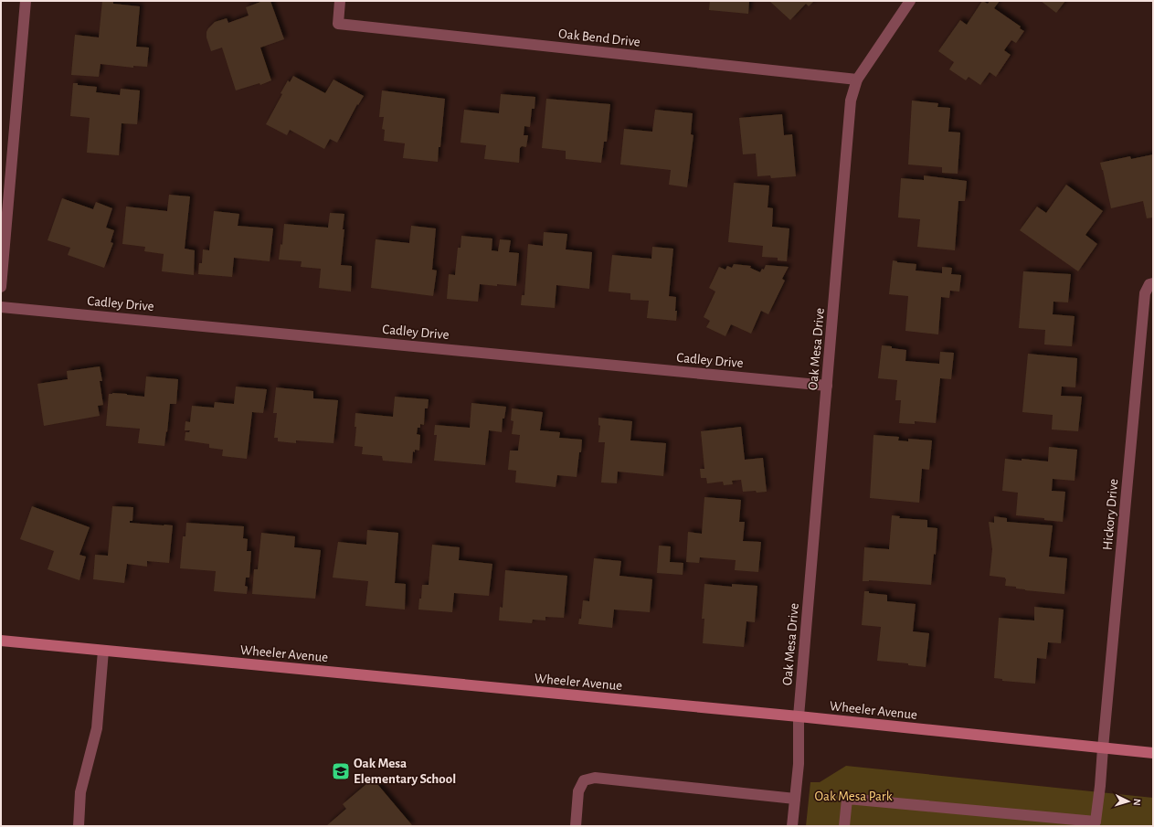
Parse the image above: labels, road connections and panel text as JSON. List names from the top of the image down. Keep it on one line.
{"streets":{"main road":["Wheeler Avenue"],"street":["Oak Bend Drive","Cadley Drive","Oak Mesa Drive","Hickory Drive"]},"crossings":[["Oak Bend Drive","Oak Mesa Drive"],["Cadley Drive","Oak Mesa Drive"],["Oak Mesa Drive","Wheeler Avenue"],["Hickory Drive","Wheeler Avenue"]],"parks":["Oak Mesa Park"],"places":{"school or university":["Oak Mesa Elementary School"]},"north":"right"}
